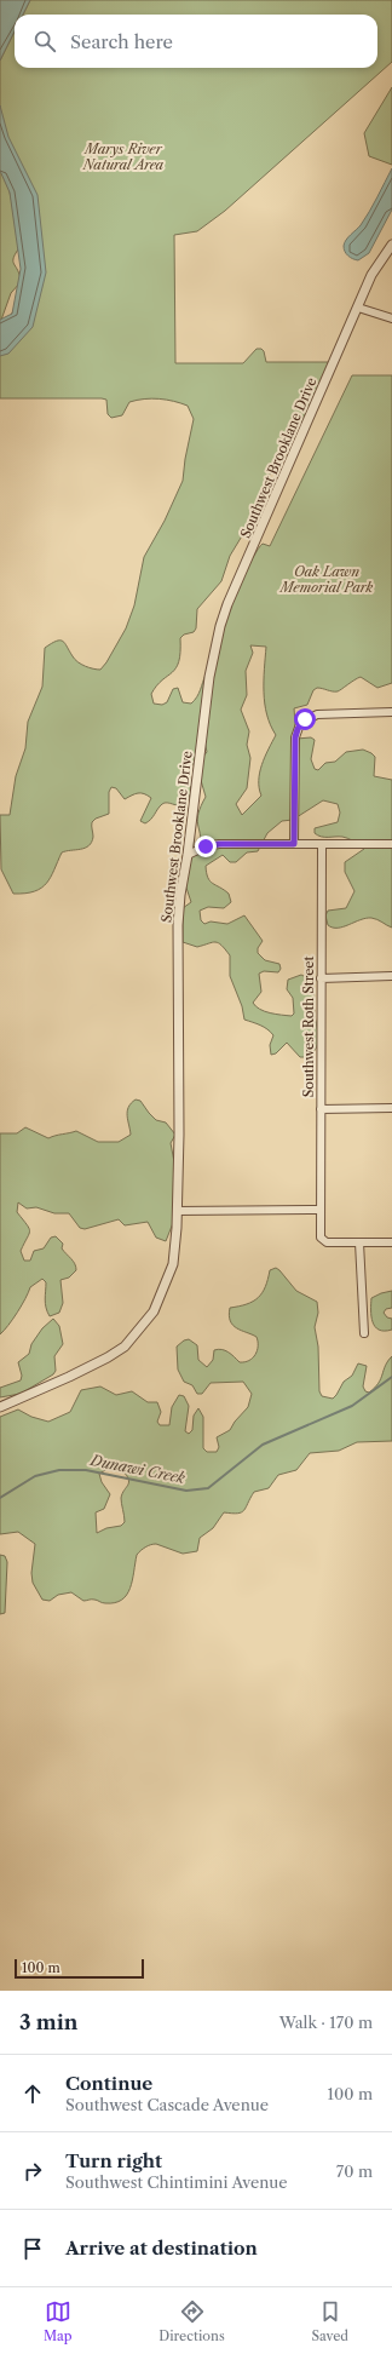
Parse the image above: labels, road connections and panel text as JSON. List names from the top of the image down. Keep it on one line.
{"streets":{"street":["Southwest Brooklane Drive","Southwest Roth Street"]},"water":["Dunawi Creek"],"parks":["Marys River Natural Area","Oak Lawn Memorial Park"],"scale_bar":"100 m","page":{"search":"Search here","scale":"100 m","heading":["3 min","Walk · 170 m"],"list":[["Continue","Southwest Cascade Avenue","100 m"],["Turn right","Southwest Chintimini Avenue","70 m"],"Arrive at destination"],"nav":["Map","Directions","Saved"]}}
